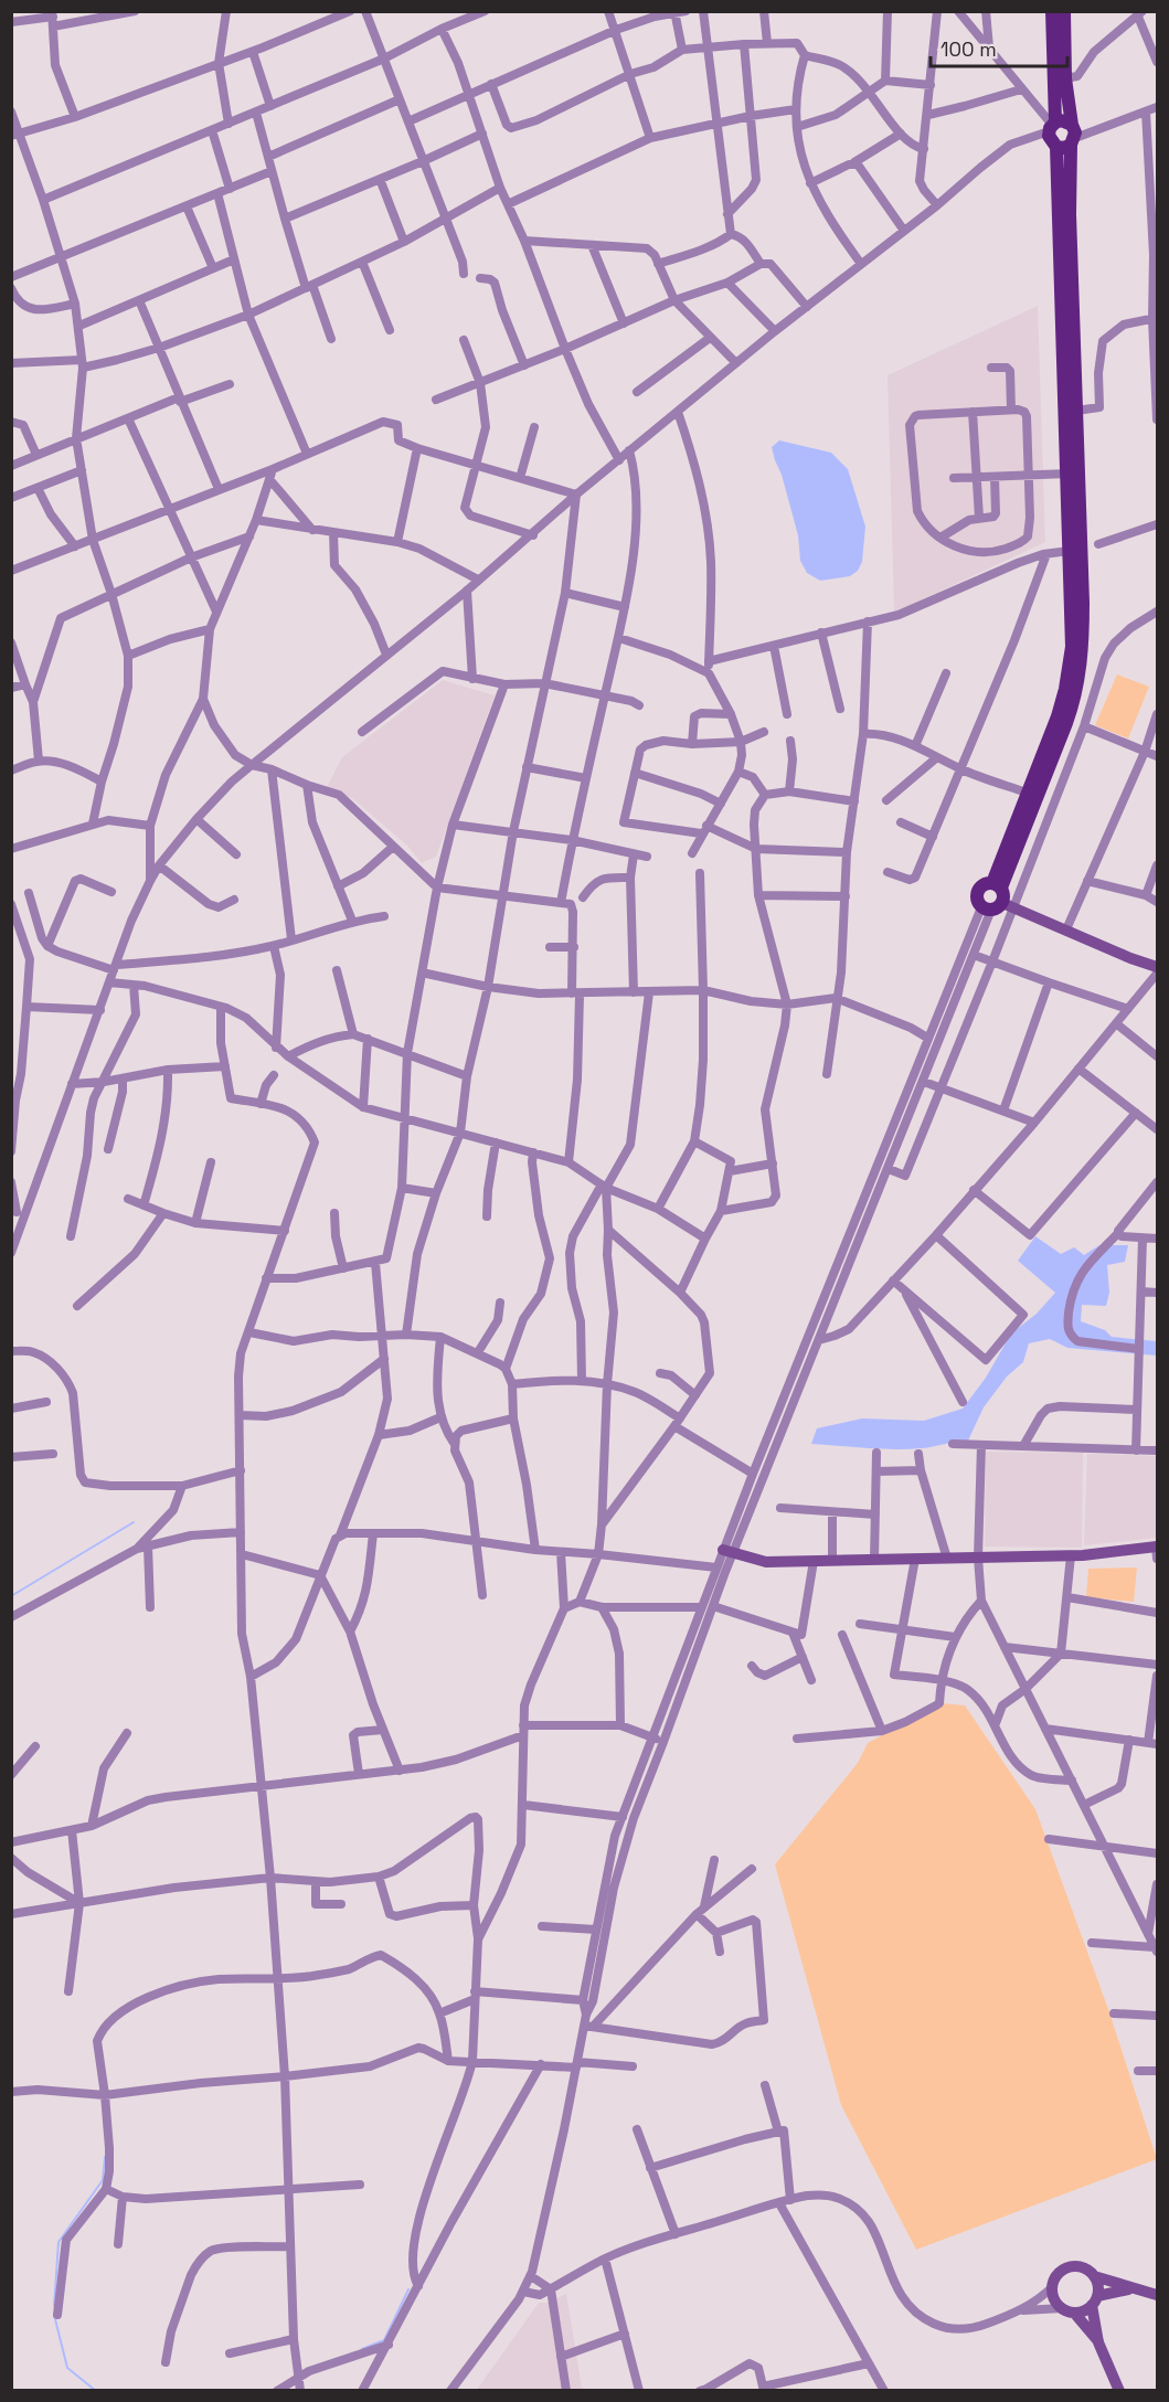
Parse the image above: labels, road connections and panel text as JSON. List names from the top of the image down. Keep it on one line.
{"scale_bar":"100 m"}
